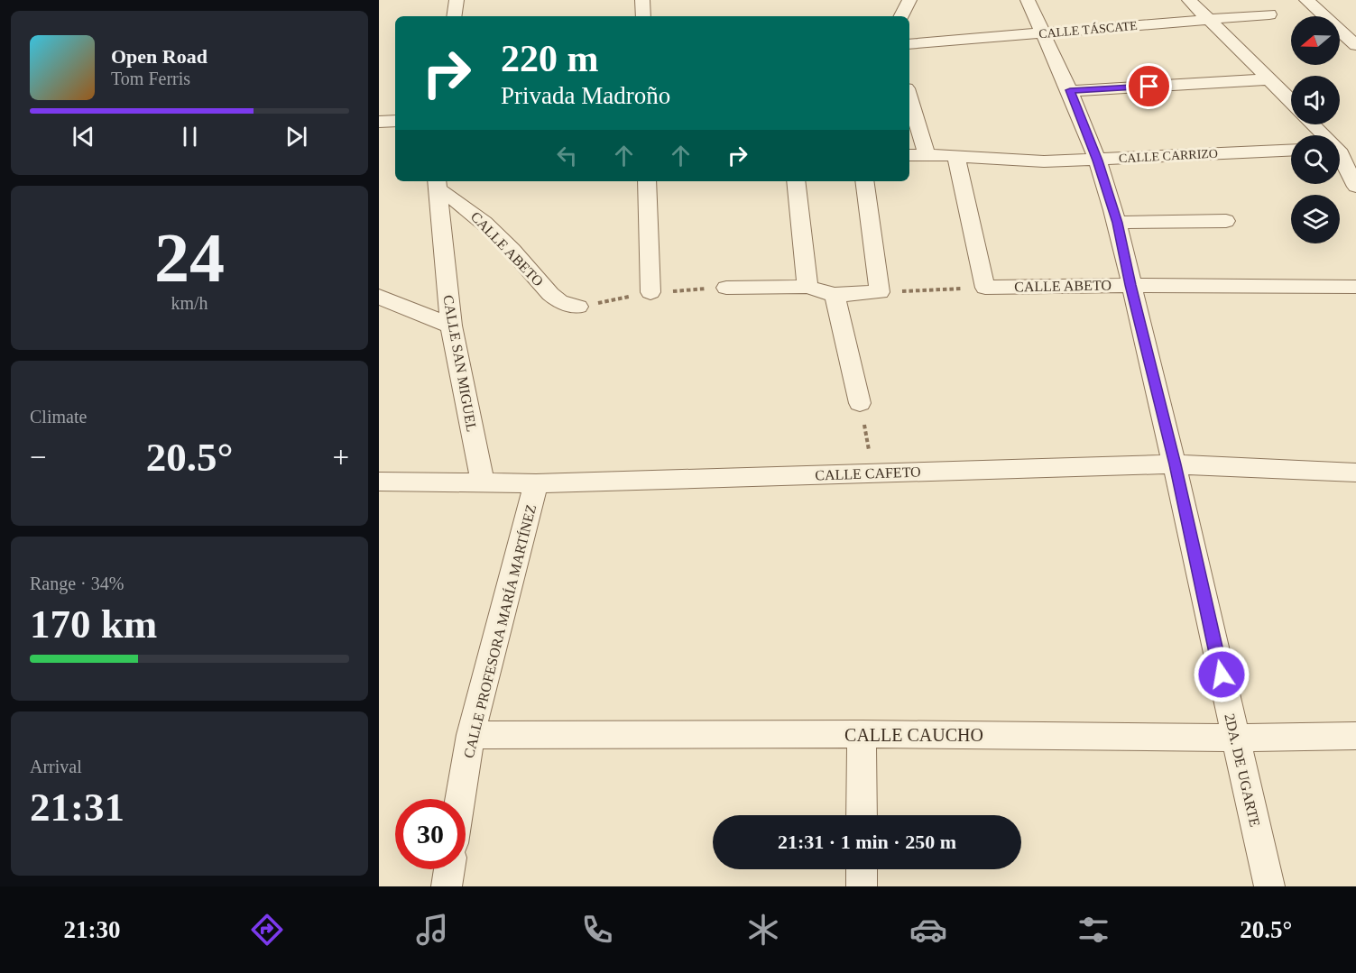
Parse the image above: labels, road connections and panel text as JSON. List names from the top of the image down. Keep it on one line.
{"streets":{"street":["CALLE TÁSCATE","CALLE CARRIZO","CALLE ABETO","CALLE SAN MIGUEL","CALLE CAFETO","CALLE PROFESORA MARÍA MARTÍNEZ","CALLE CAUCHO","2DA. DE UGARTE"]},"crossings":[["CALLE TÁSCATE","2DA. DE UGARTE"],["CALLE CARRIZO","2DA. DE UGARTE"],["CALLE ABETO","CALLE SAN MIGUEL"],["CALLE ABETO","2DA. DE UGARTE"],["CALLE SAN MIGUEL","CALLE CAFETO"],["CALLE CAFETO","CALLE PROFESORA MARÍA MARTÍNEZ"],["CALLE CAFETO","2DA. DE UGARTE"],["CALLE PROFESORA MARÍA MARTÍNEZ","CALLE CAUCHO"],["CALLE CAUCHO","2DA. DE UGARTE"]],"north":"left","page":{"turn":["220 m","Privada Madroño"],"song":["Open Road","Tom Ferris"],"tile":[["24","km/h"],"Climate",["Range · 34%","170 km"],["Arrival","21:31"]],"heat":["−","20.5°","+"],"limit":"30","trip":"21:31 · 1 min · 250 m","tabs":["21:30","20.5°"]}}
